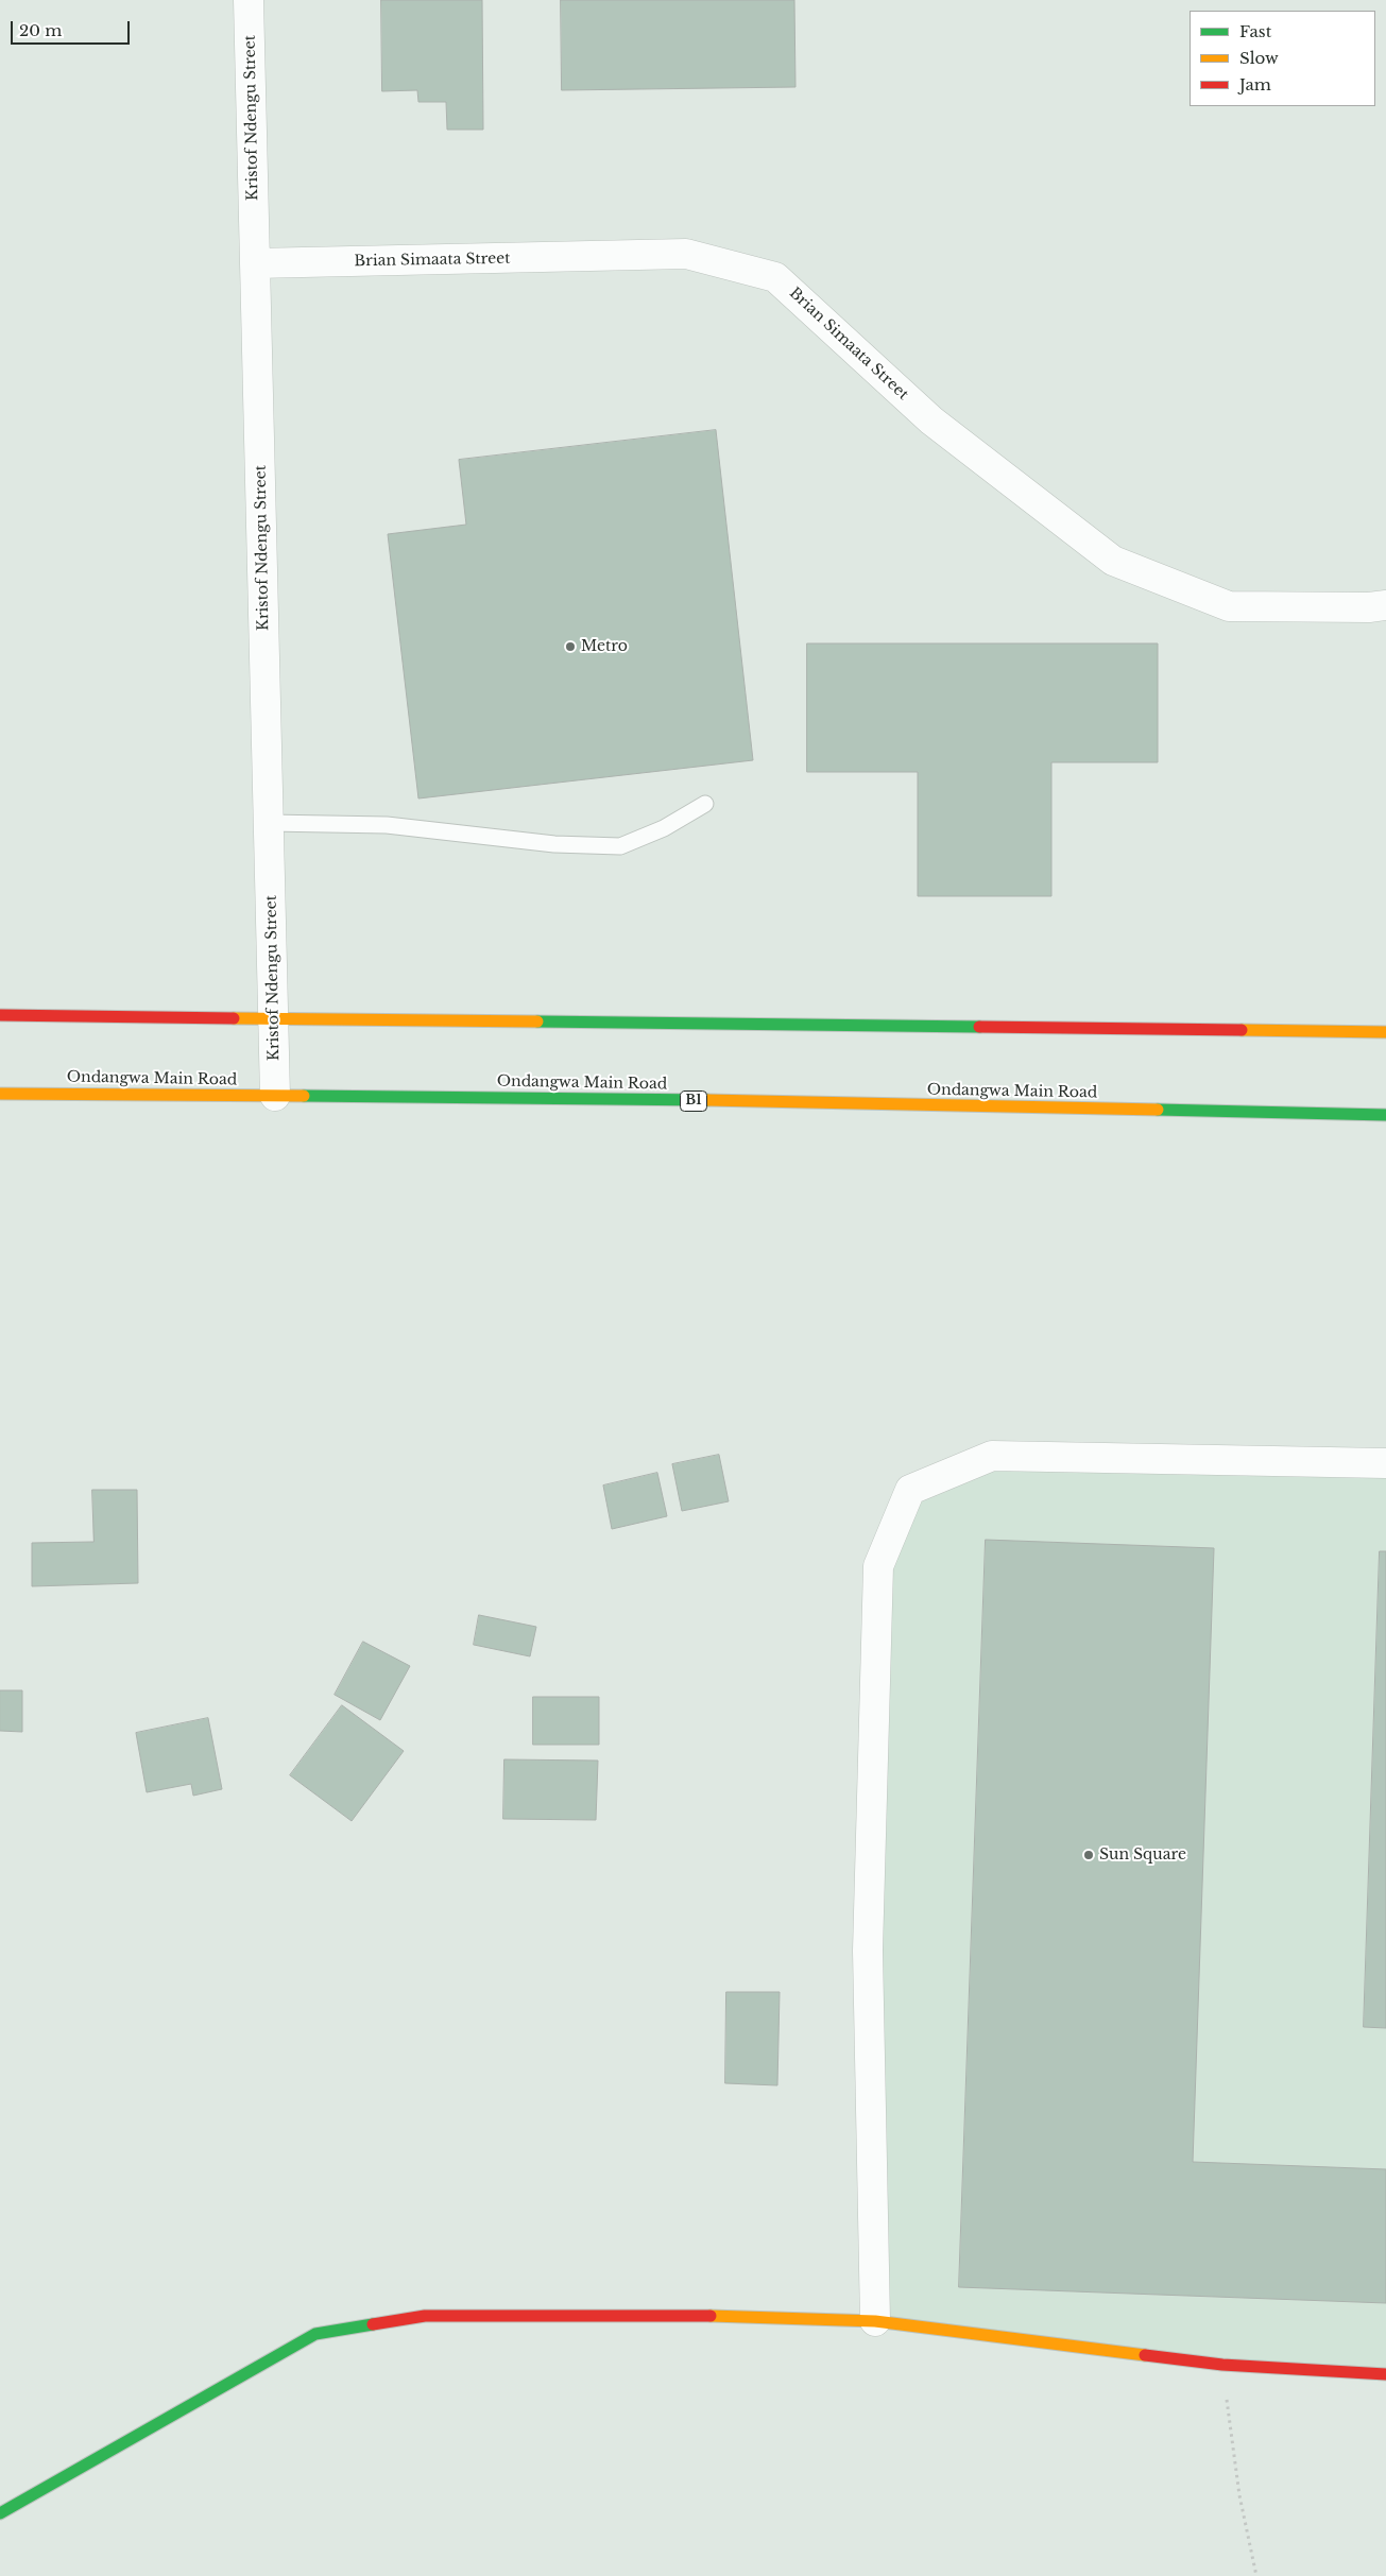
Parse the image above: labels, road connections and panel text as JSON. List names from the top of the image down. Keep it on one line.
{"streets":{"main road":["Ondangwa Main Road","B1"],"street":["Kristof Ndengu Street","Brian Simaata Street"]},"crossings":[["Kristof Ndengu Street","Brian Simaata Street"],["Kristof Ndengu Street","Ondangwa Main Road"]],"places":["Metro","Sun Square"],"legend":["Fast","Slow","Jam"],"scale_bar":"20 m"}
